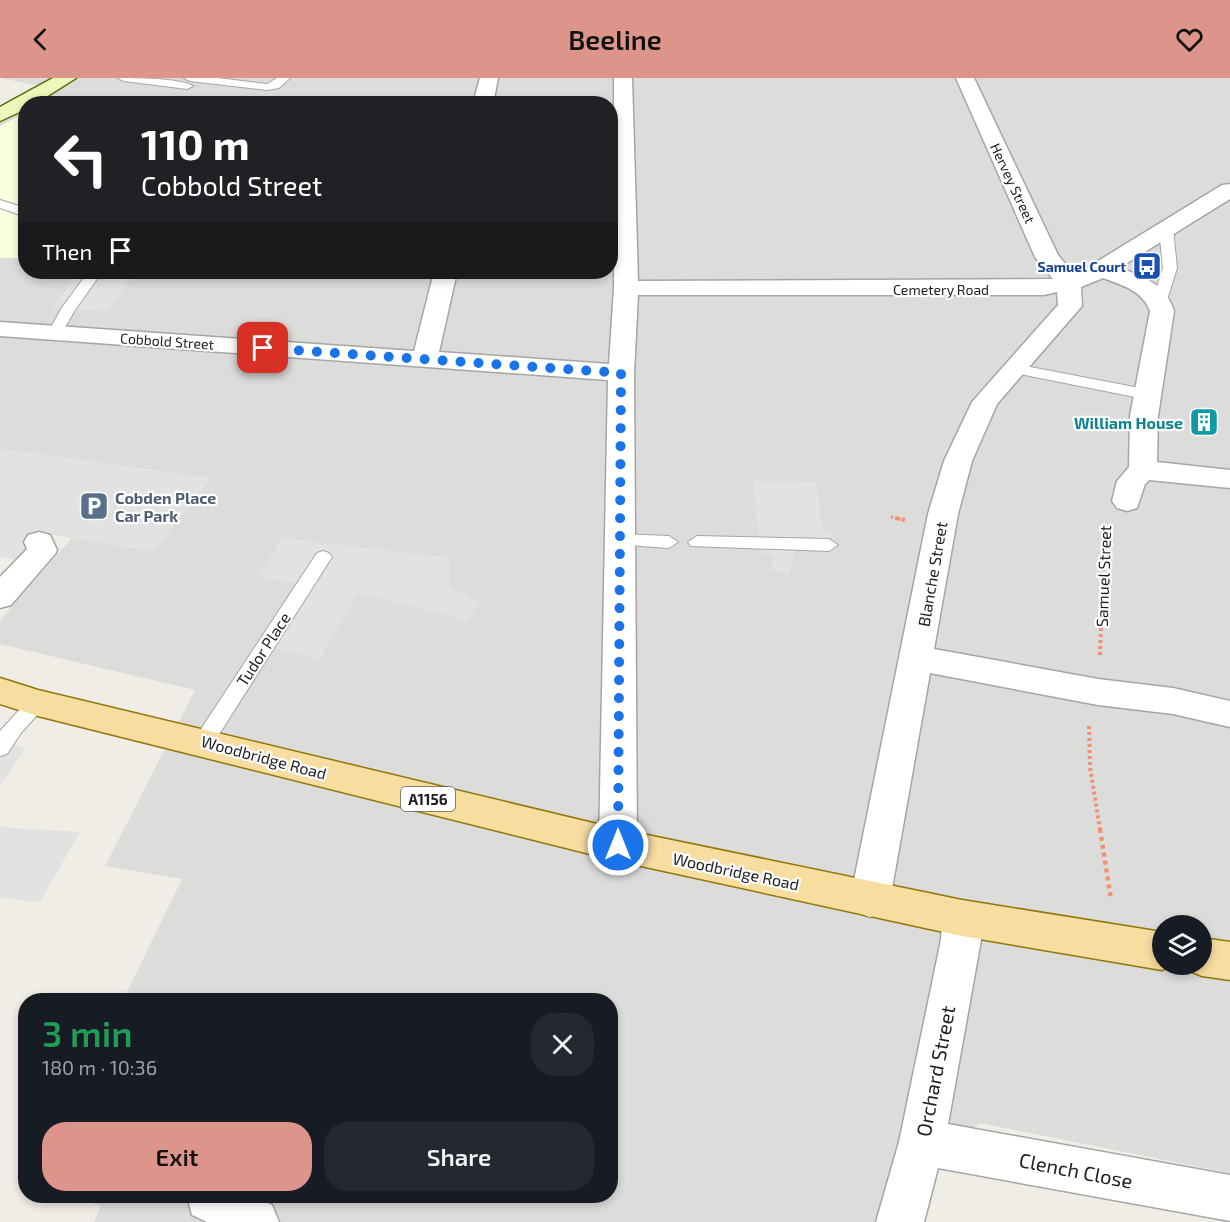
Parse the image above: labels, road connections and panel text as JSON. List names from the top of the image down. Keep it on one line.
{"streets":{"main road":["Woodbridge Road","A1156"],"street":["Hervey Street","Cemetery Road","Cobbold Street","Blanche Street","Orchard Street","Clench Close"],"lane":["Tudor Place"],"path":["Samuel Street"]},"crossings":[["Hervey Street","Cemetery Road"],["Hervey Street","Blanche Street"],["Cemetery Road","Blanche Street"],["Blanche Street","Woodbridge Road"],["Tudor Place","Woodbridge Road"],["Woodbridge Road","Orchard Street"],["Orchard Street","Clench Close"]],"places":{"bus stop":["Samuel Court"],"building":["William House"],"parking":["Cobden Place Car Park"]},"page":{"header":"Beeline","turn":["110 m","Cobbold Street"],"then":"Then","heading":["3 min","180 m · 10:36"],"buttons":["Exit","Share"]}}
